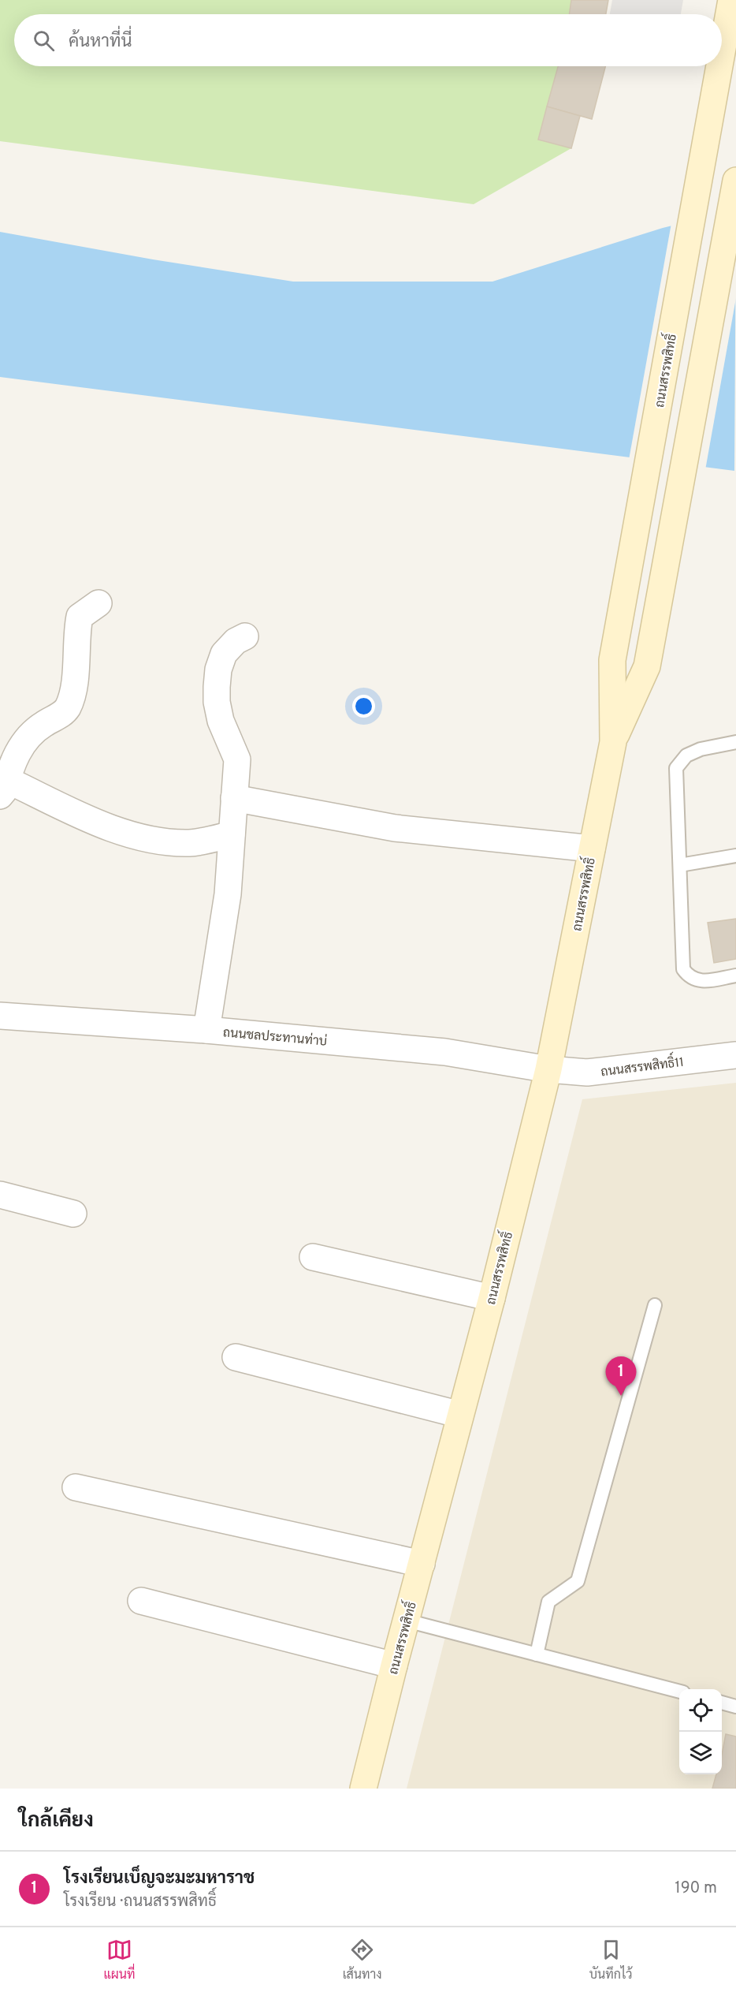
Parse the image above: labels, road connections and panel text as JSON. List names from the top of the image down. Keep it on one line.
{"streets":{"main road":["ถนนสรรพสิทธิ์"],"street":["ถนนชลประทานท่าบ่","ถนนสรรพสิทธิ์11"]},"crossings":[["ถนนสรรพสิทธิ์","ถนนชลประทานท่าบ่"],["ถนนสรรพสิทธิ์","ถนนสรรพสิทธิ์11"],["ถนนชลประทานท่าบ่","ถนนสรรพสิทธิ์11"]],"page":{"search":"ค้นหาที่นี่","pins":"1","heading":"ใกล้เคียง","list":[{"mark":"1","name":"โรงเรียนเบ็ญจะมะมหาราช","note":"โรงเรียน · ถนนสรรพสิทธิ์","value":"190 m"}],"nav":["แผนที่","เส้นทาง","บันทึกไว้"]}}
